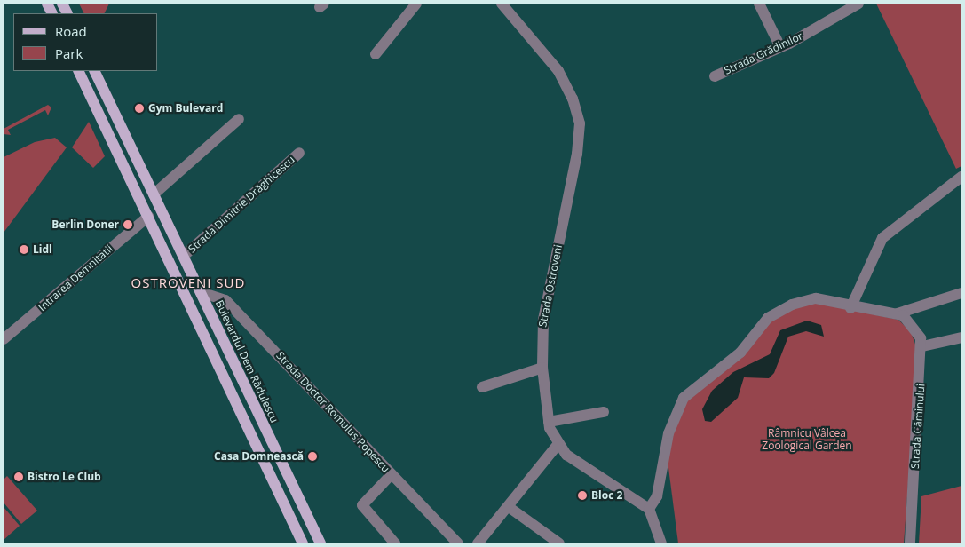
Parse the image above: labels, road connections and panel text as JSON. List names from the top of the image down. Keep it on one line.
{"streets":{"main road":["Bulevardul Dem Rădulescu"],"street":["Strada Grădinilor","Strada Dimitrie Drăghicescu","Intrarea Demnitatii","Strada Ostroveni","Strada Doctor Romulus Popescu","Strada Căminului"]},"crossings":[["Strada Dimitrie Drăghicescu","Bulevardul Dem Rădulescu"],["Bulevardul Dem Rădulescu","Strada Doctor Romulus Popescu"]],"districts":["OSTROVENI SUD"],"parks":["Râmnicu Vâlcea Zoological Garden"],"places":["Gym Bulevard","Berlin Doner","Lidl","Casa Domnească","Bistro Le Club","Bloc 2"],"legend":["Road","Park"]}
